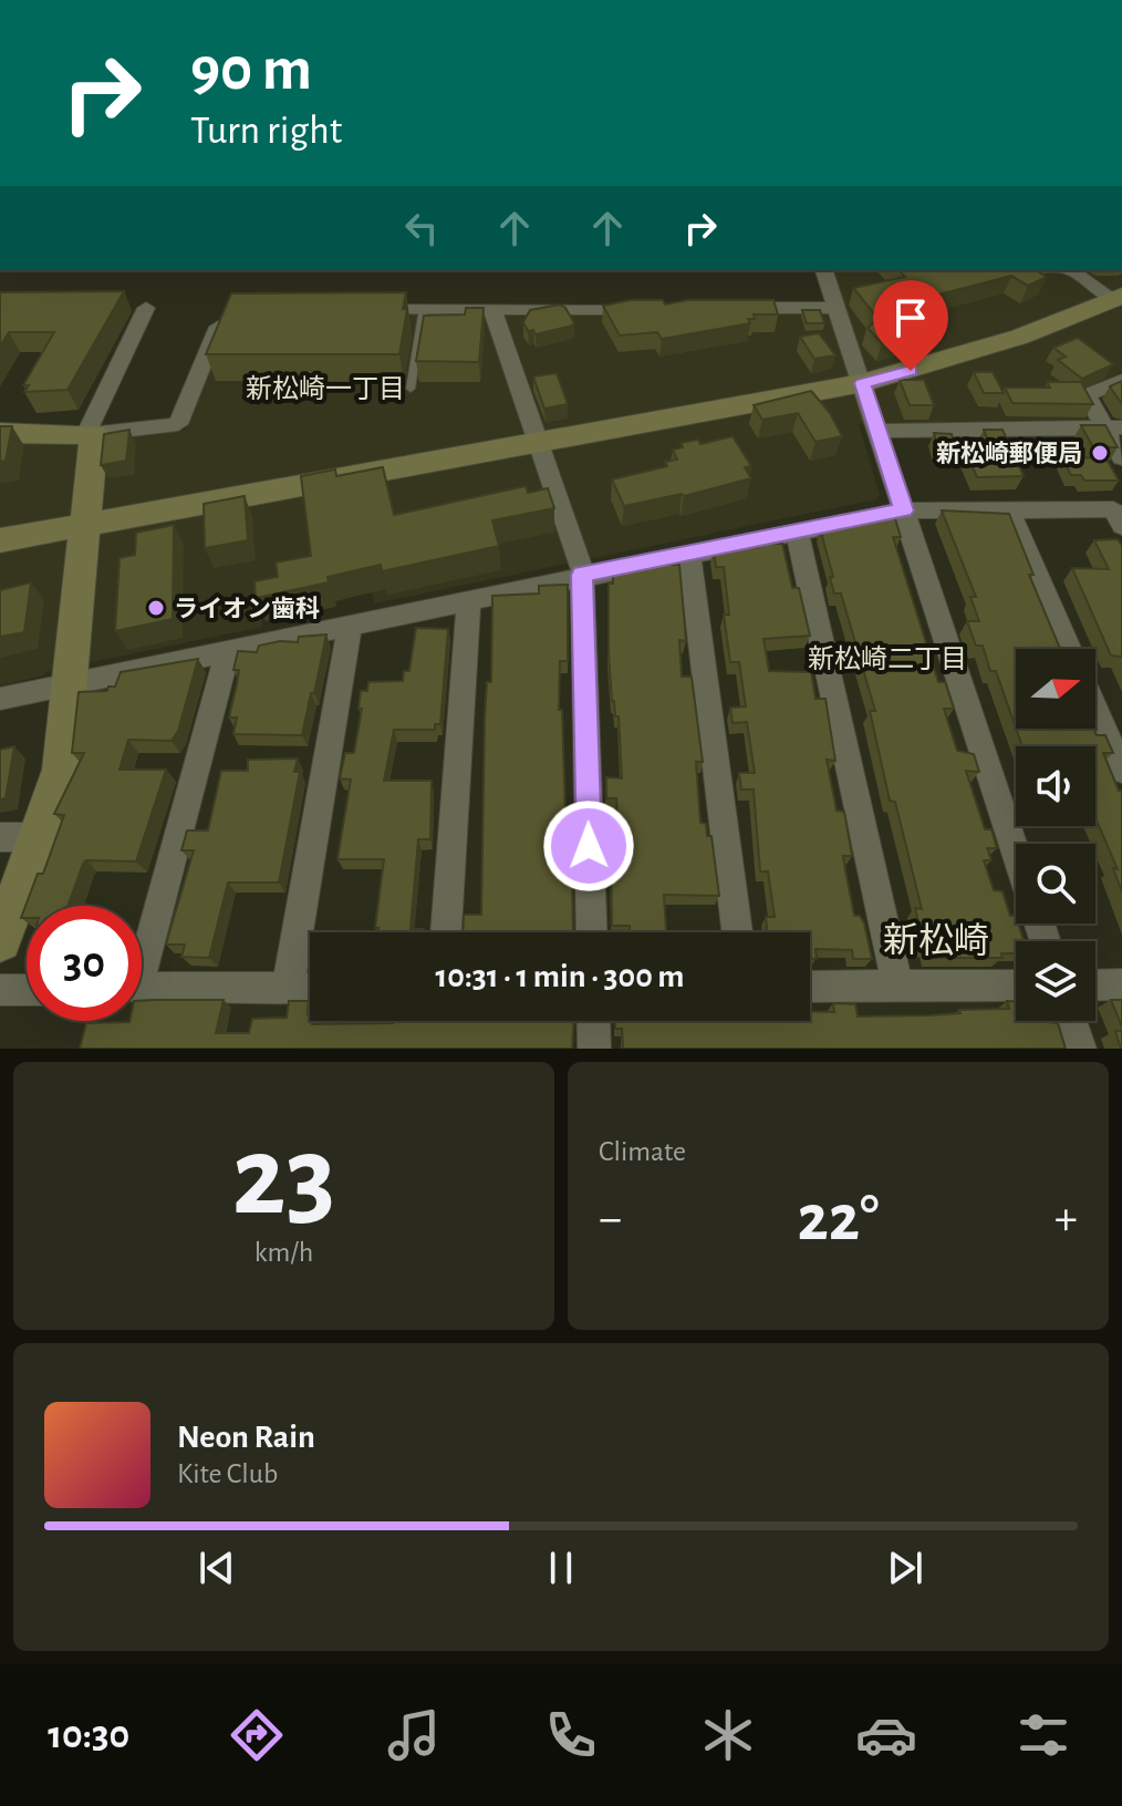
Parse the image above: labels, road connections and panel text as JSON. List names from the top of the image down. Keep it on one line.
{"districts":["新松崎一丁目","新松崎二丁目","新松崎"],"places":["新松崎郵便局","ライオン歯科"],"north":"right","page":{"turn":["90 m","Turn right"],"limit":"30","trip":"10:31 · 1 min · 300 m","tile":[["23","km/h"],"Climate"],"heat":["−","22°","+"],"song":["Neon Rain","Kite Club"],"tabs":"10:30"}}
